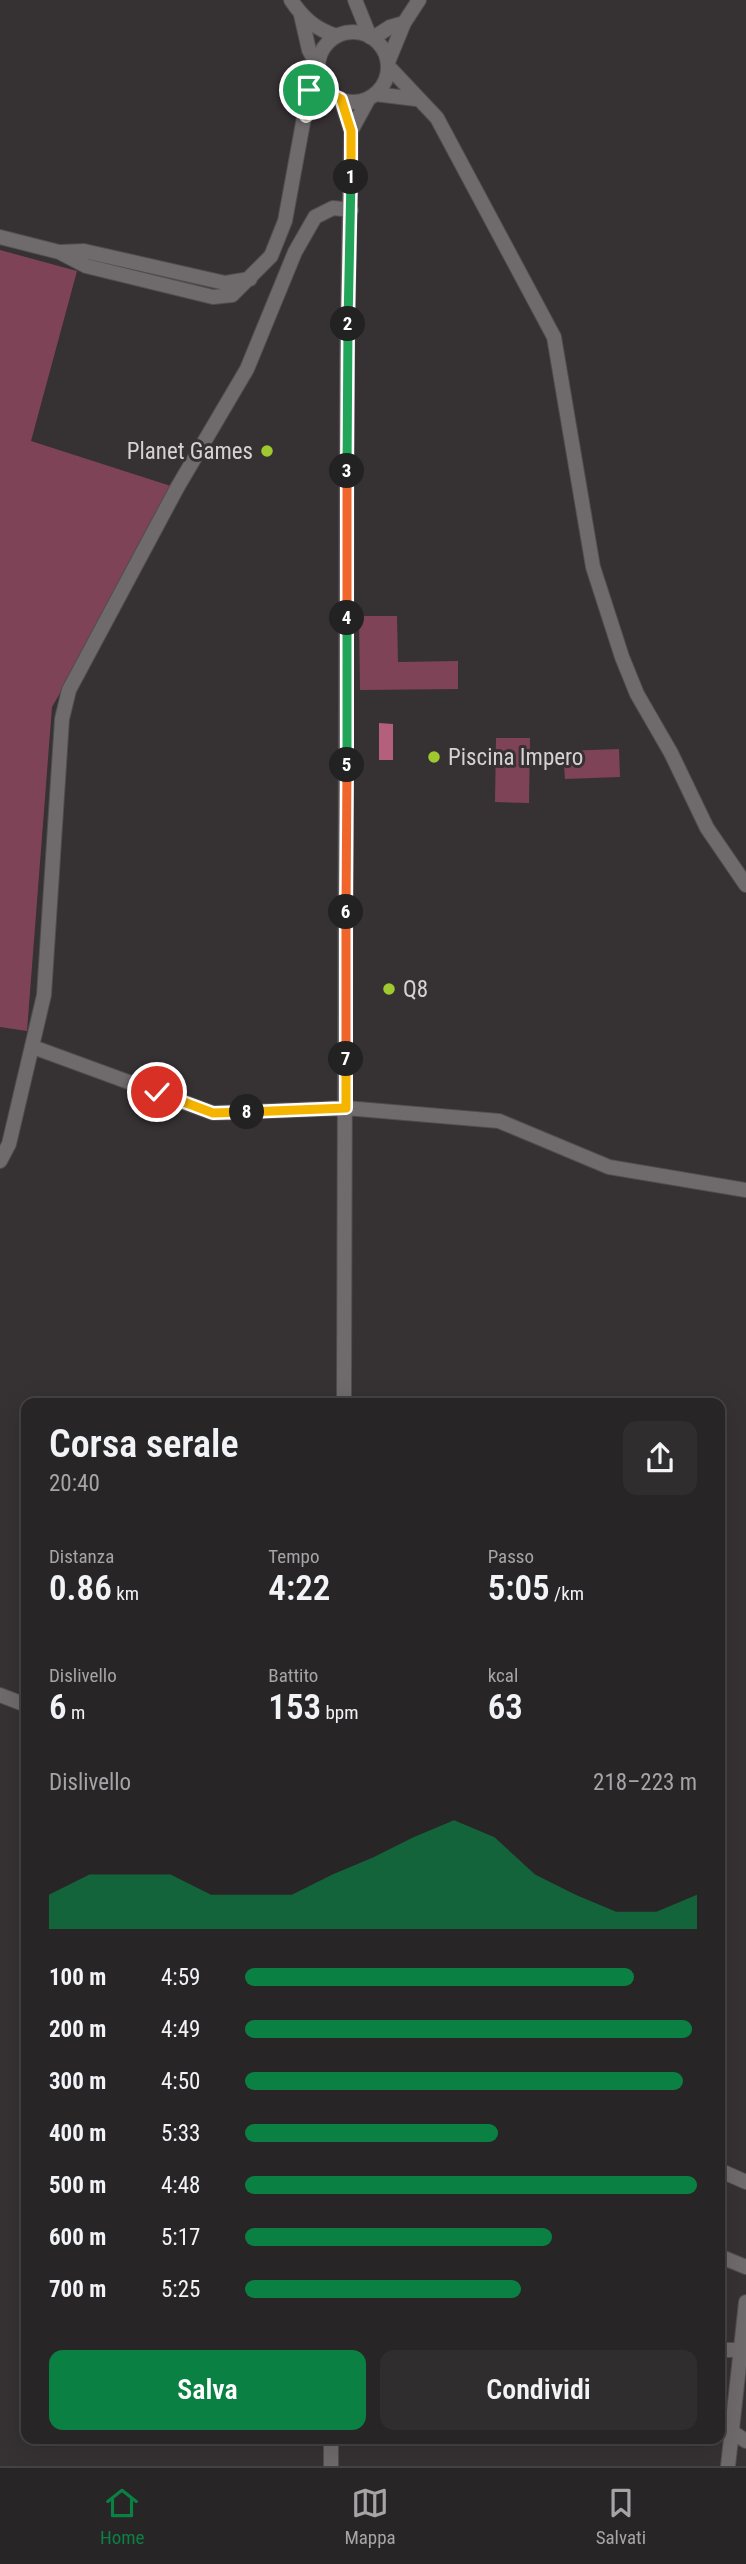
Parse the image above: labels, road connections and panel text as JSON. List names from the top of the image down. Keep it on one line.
{"places":["Planet Games","Piscina Impero","Q8"],"page":{"pins":["1","2","3","4","5","6","7","8"],"heading":["Corsa serale","20:40"],"stats":[["Distanza","0.86 km"],["Tempo","4:22"],["Passo","5:05 /km"],["Dislivello","6 m"],["Battito","153 bpm"],["kcal","63"]],"chart":["Dislivello","218–223 m"],"list":[{"name":"100 m","note":"4:59"},{"name":"200 m","note":"4:49"},{"name":"300 m","note":"4:50"},{"name":"400 m","note":"5:33"},{"name":"500 m","note":"4:48"},{"name":"600 m","note":"5:17"},{"name":"700 m","note":"5:25"}],"buttons":["Salva","Condividi"],"tabs":["Home","Mappa","Salvati"]}}
